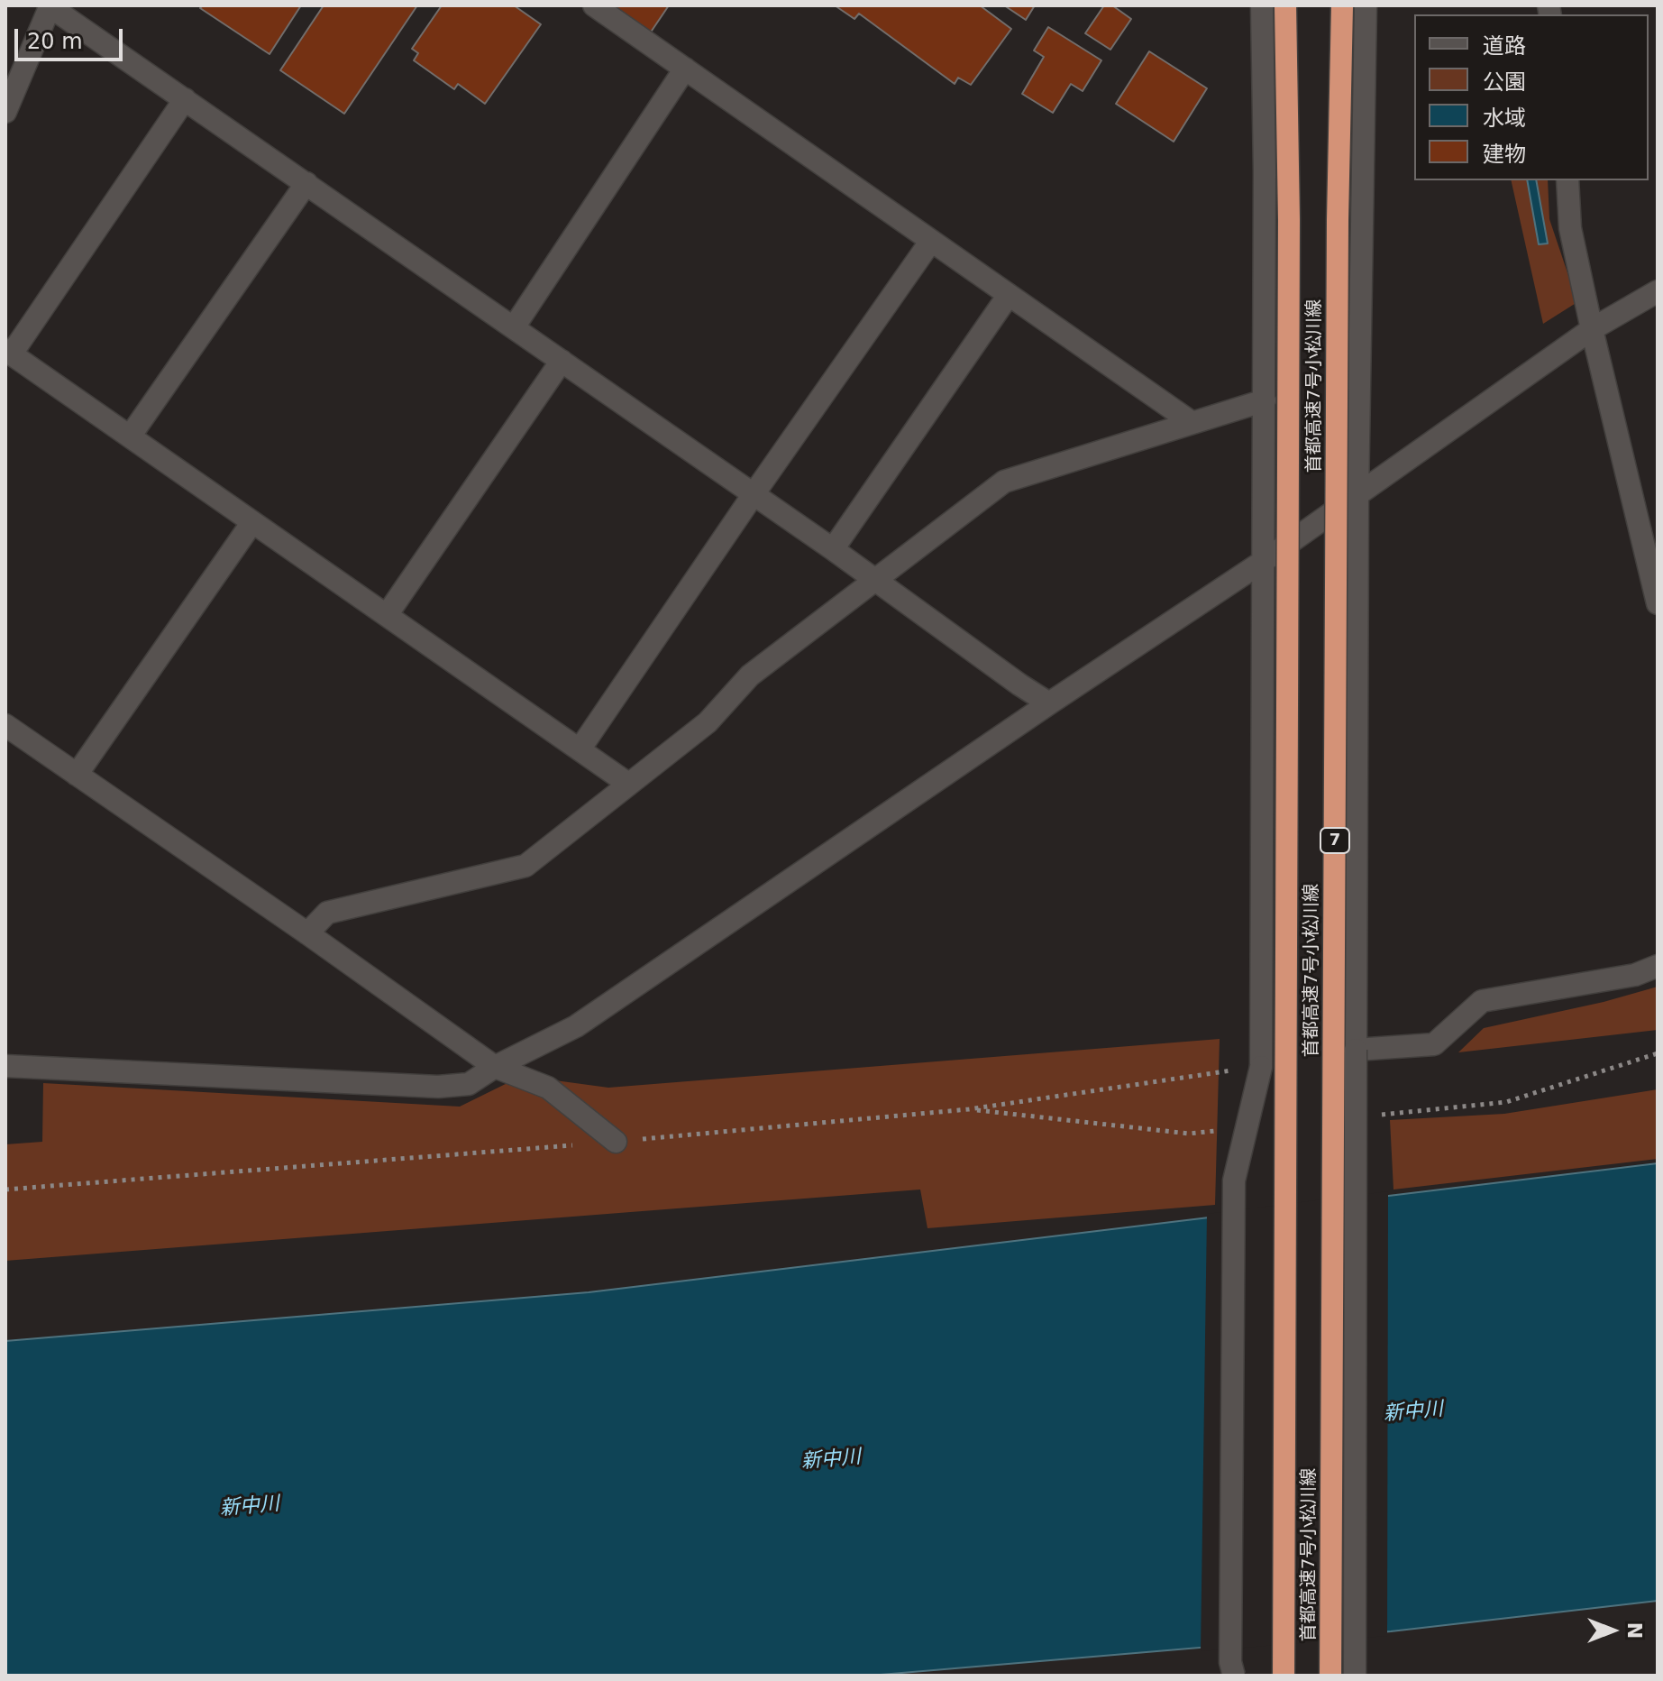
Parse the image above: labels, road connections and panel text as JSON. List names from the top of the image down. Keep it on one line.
{"streets":{"highway":["首都高速7号小松川線","7"]},"water":["新中川"],"legend":["道路","公園","水域","建物"],"scale_bar":"20 m","north":"right"}
